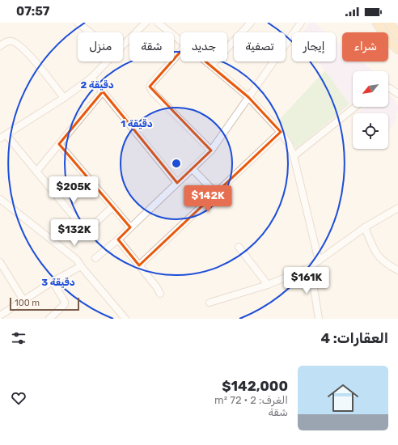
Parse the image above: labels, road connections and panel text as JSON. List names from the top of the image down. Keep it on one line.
{"scale_bar":"100 m","north":"bottom left","page":{"status":"07:57","chip":["شراء","إيجار","تصفية","جديد","شقة","منزل"],"price":["$205K","$142K","$132K","$161K"],"scale":"100 m","heading":"العقارات: 4","list":[{"name":"$142,000","note":"الغرف: 2 · 72 m² · شقة"}]},"rings":["2 دقيقة","1 دقيقة","3 دقيقة"]}
